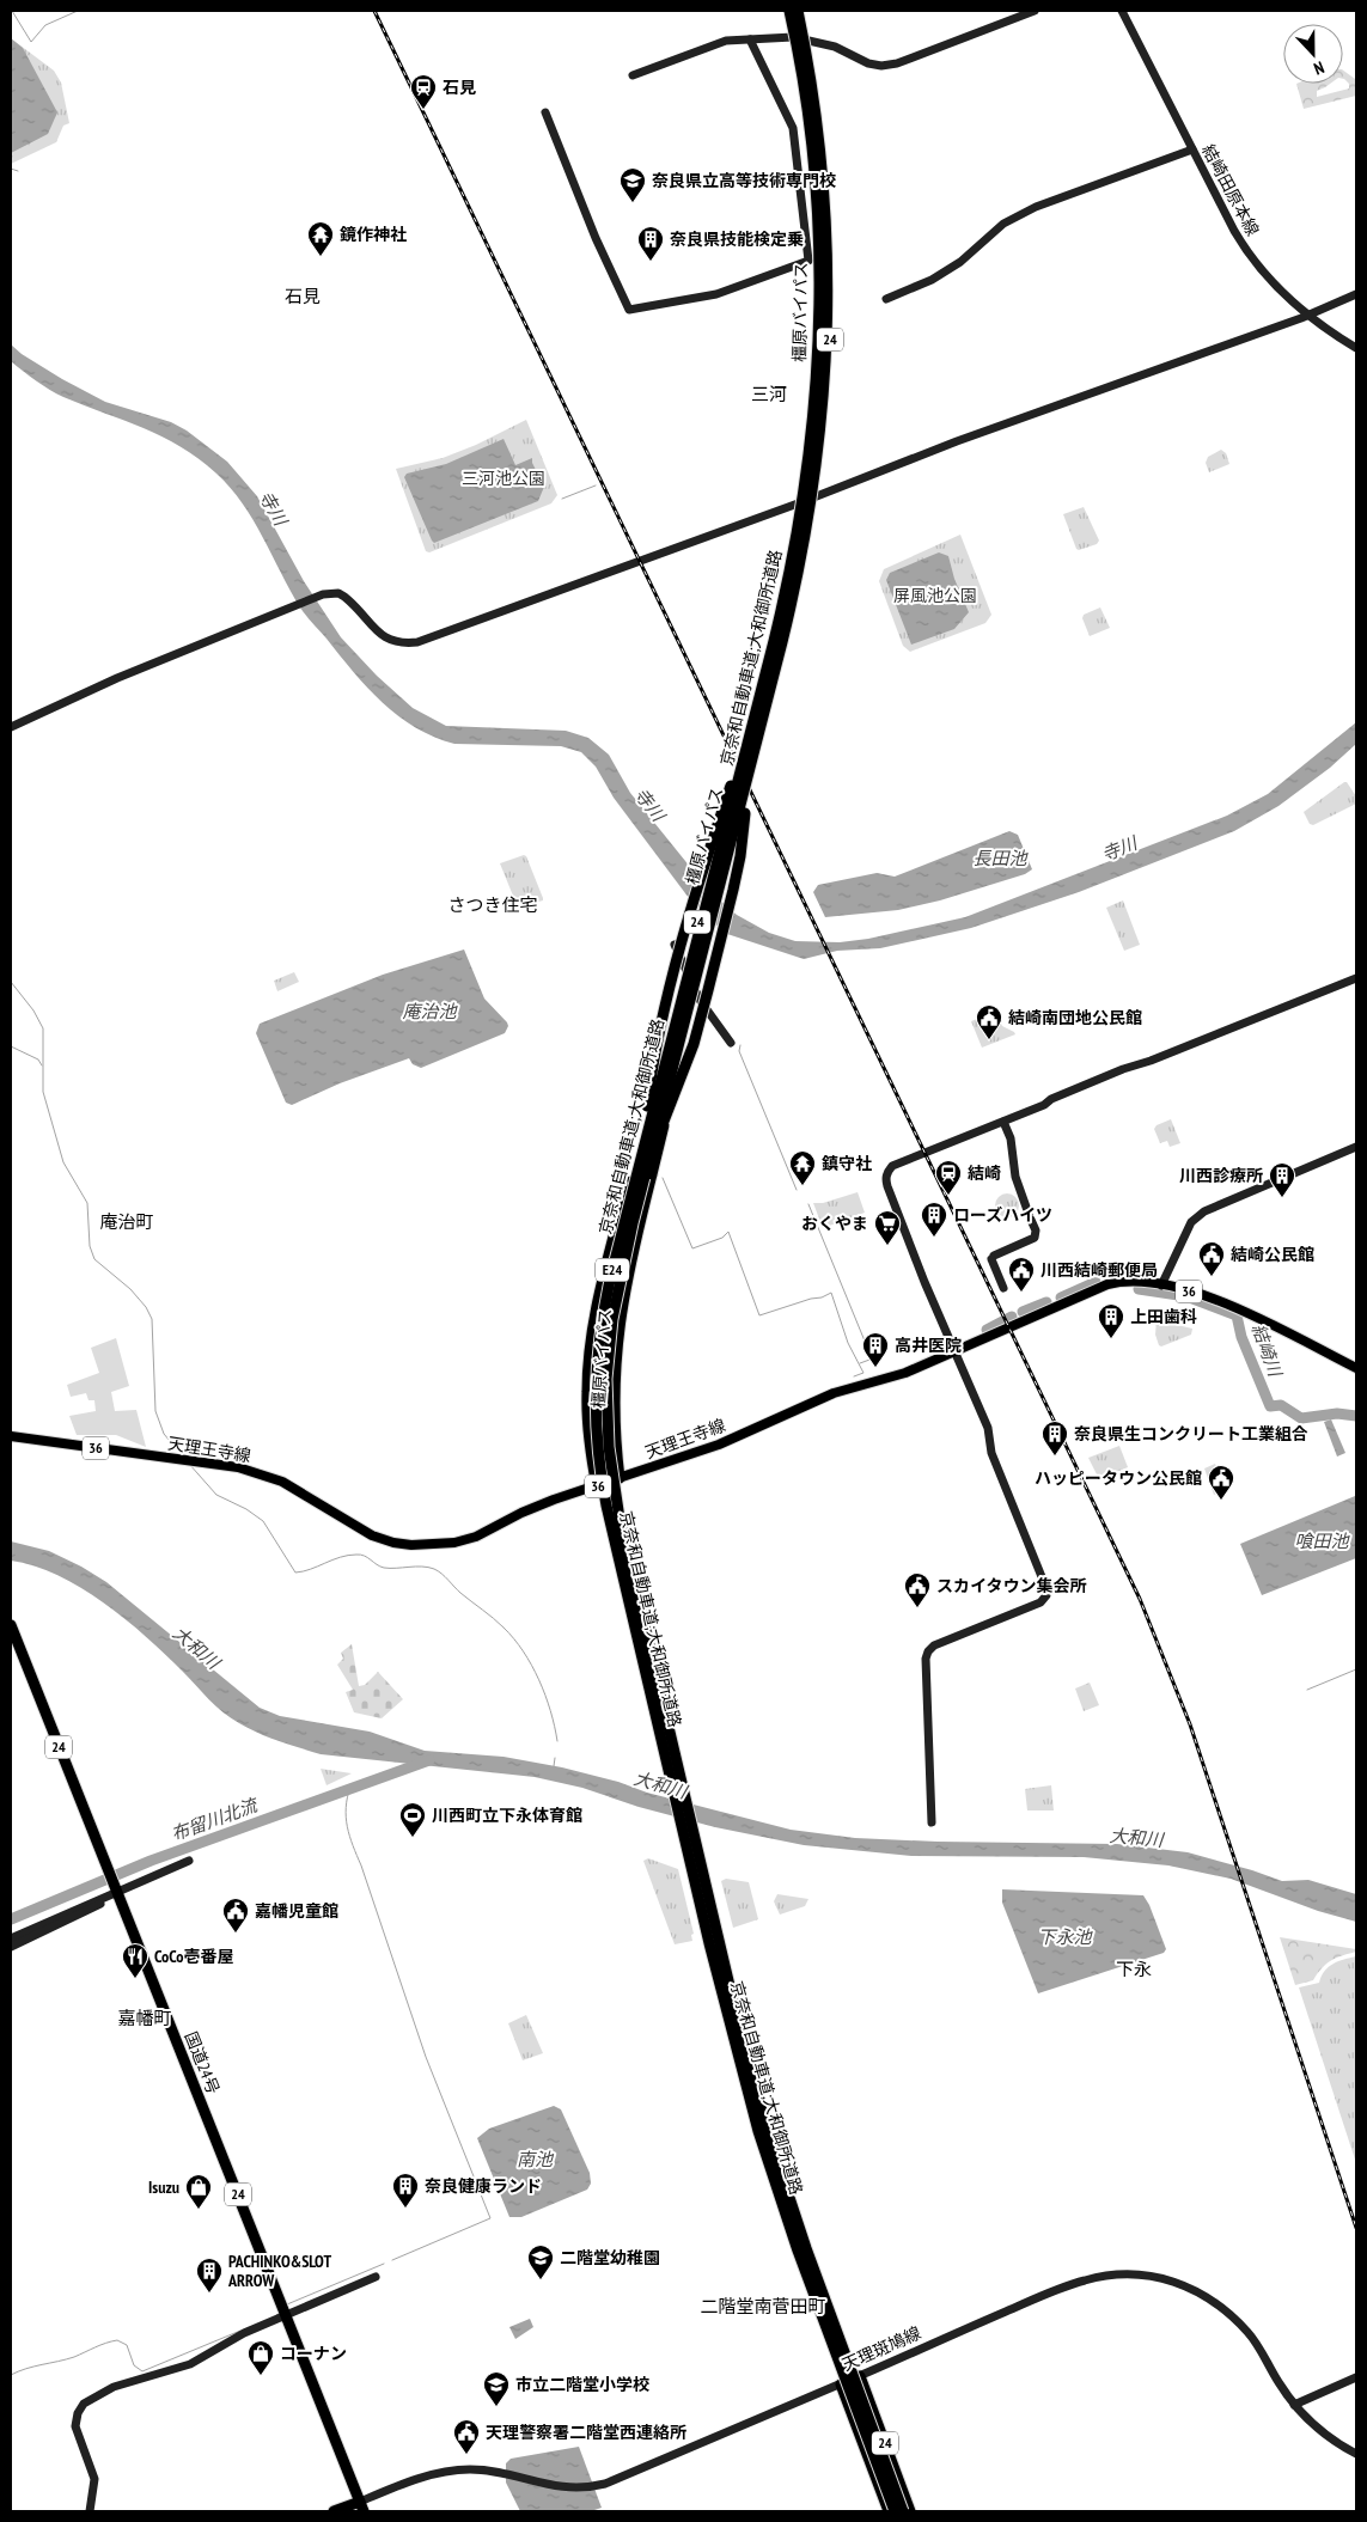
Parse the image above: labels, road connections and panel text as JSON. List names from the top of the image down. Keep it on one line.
{"streets":{"highway":["橿原バイパス","24","京奈和自動車道;大和御所道路","E24","国道24号"],"main road":["36","天理王寺線"],"street":["結崎田原本線","天理斑鳩線"]},"crossings":[["橿原バイパス","京奈和自動車道;大和御所道路"],["橿原バイパス","天理王寺線"],["24","天理斑鳩線"],["国道24号","天理斑鳩線"]],"districts":["石見","三河","さつき住宅","庵治町","下永","嘉幡町","二階堂南菅田町"],"water":["寺川","長田池","庵治池","結崎川","喰田池","大和川","布留川北流","下永池","南池"],"parks":["三河池公園","屏風池公園"],"places":{"station":["石見","結崎"],"school or university":["奈良県立高等技術専門校","二階堂幼稚園","市立二階堂小学校"],"temple":["鏡作神社","鎮守社"],"building":["奈良県技能検定乗","川西診療所","ローズハイツ","上田歯科","高井医院","奈良県生コンクリート工業組合","奈良健康ランド","PACHINKO&SLOT ARROW"],"public building":["結崎南団地公民館","結崎公民館","川西結崎郵便局","ハッピータウン公民館","スカイタウン集会所","嘉幡児童館","天理警察署二階堂西連絡所"],"supermarket":["おくやま"],"sports":["川西町立下永体育館"],"restaurant":["CoCo壱番屋"],"shop":["Isuzu","コーナン"]},"north":"bottom"}
